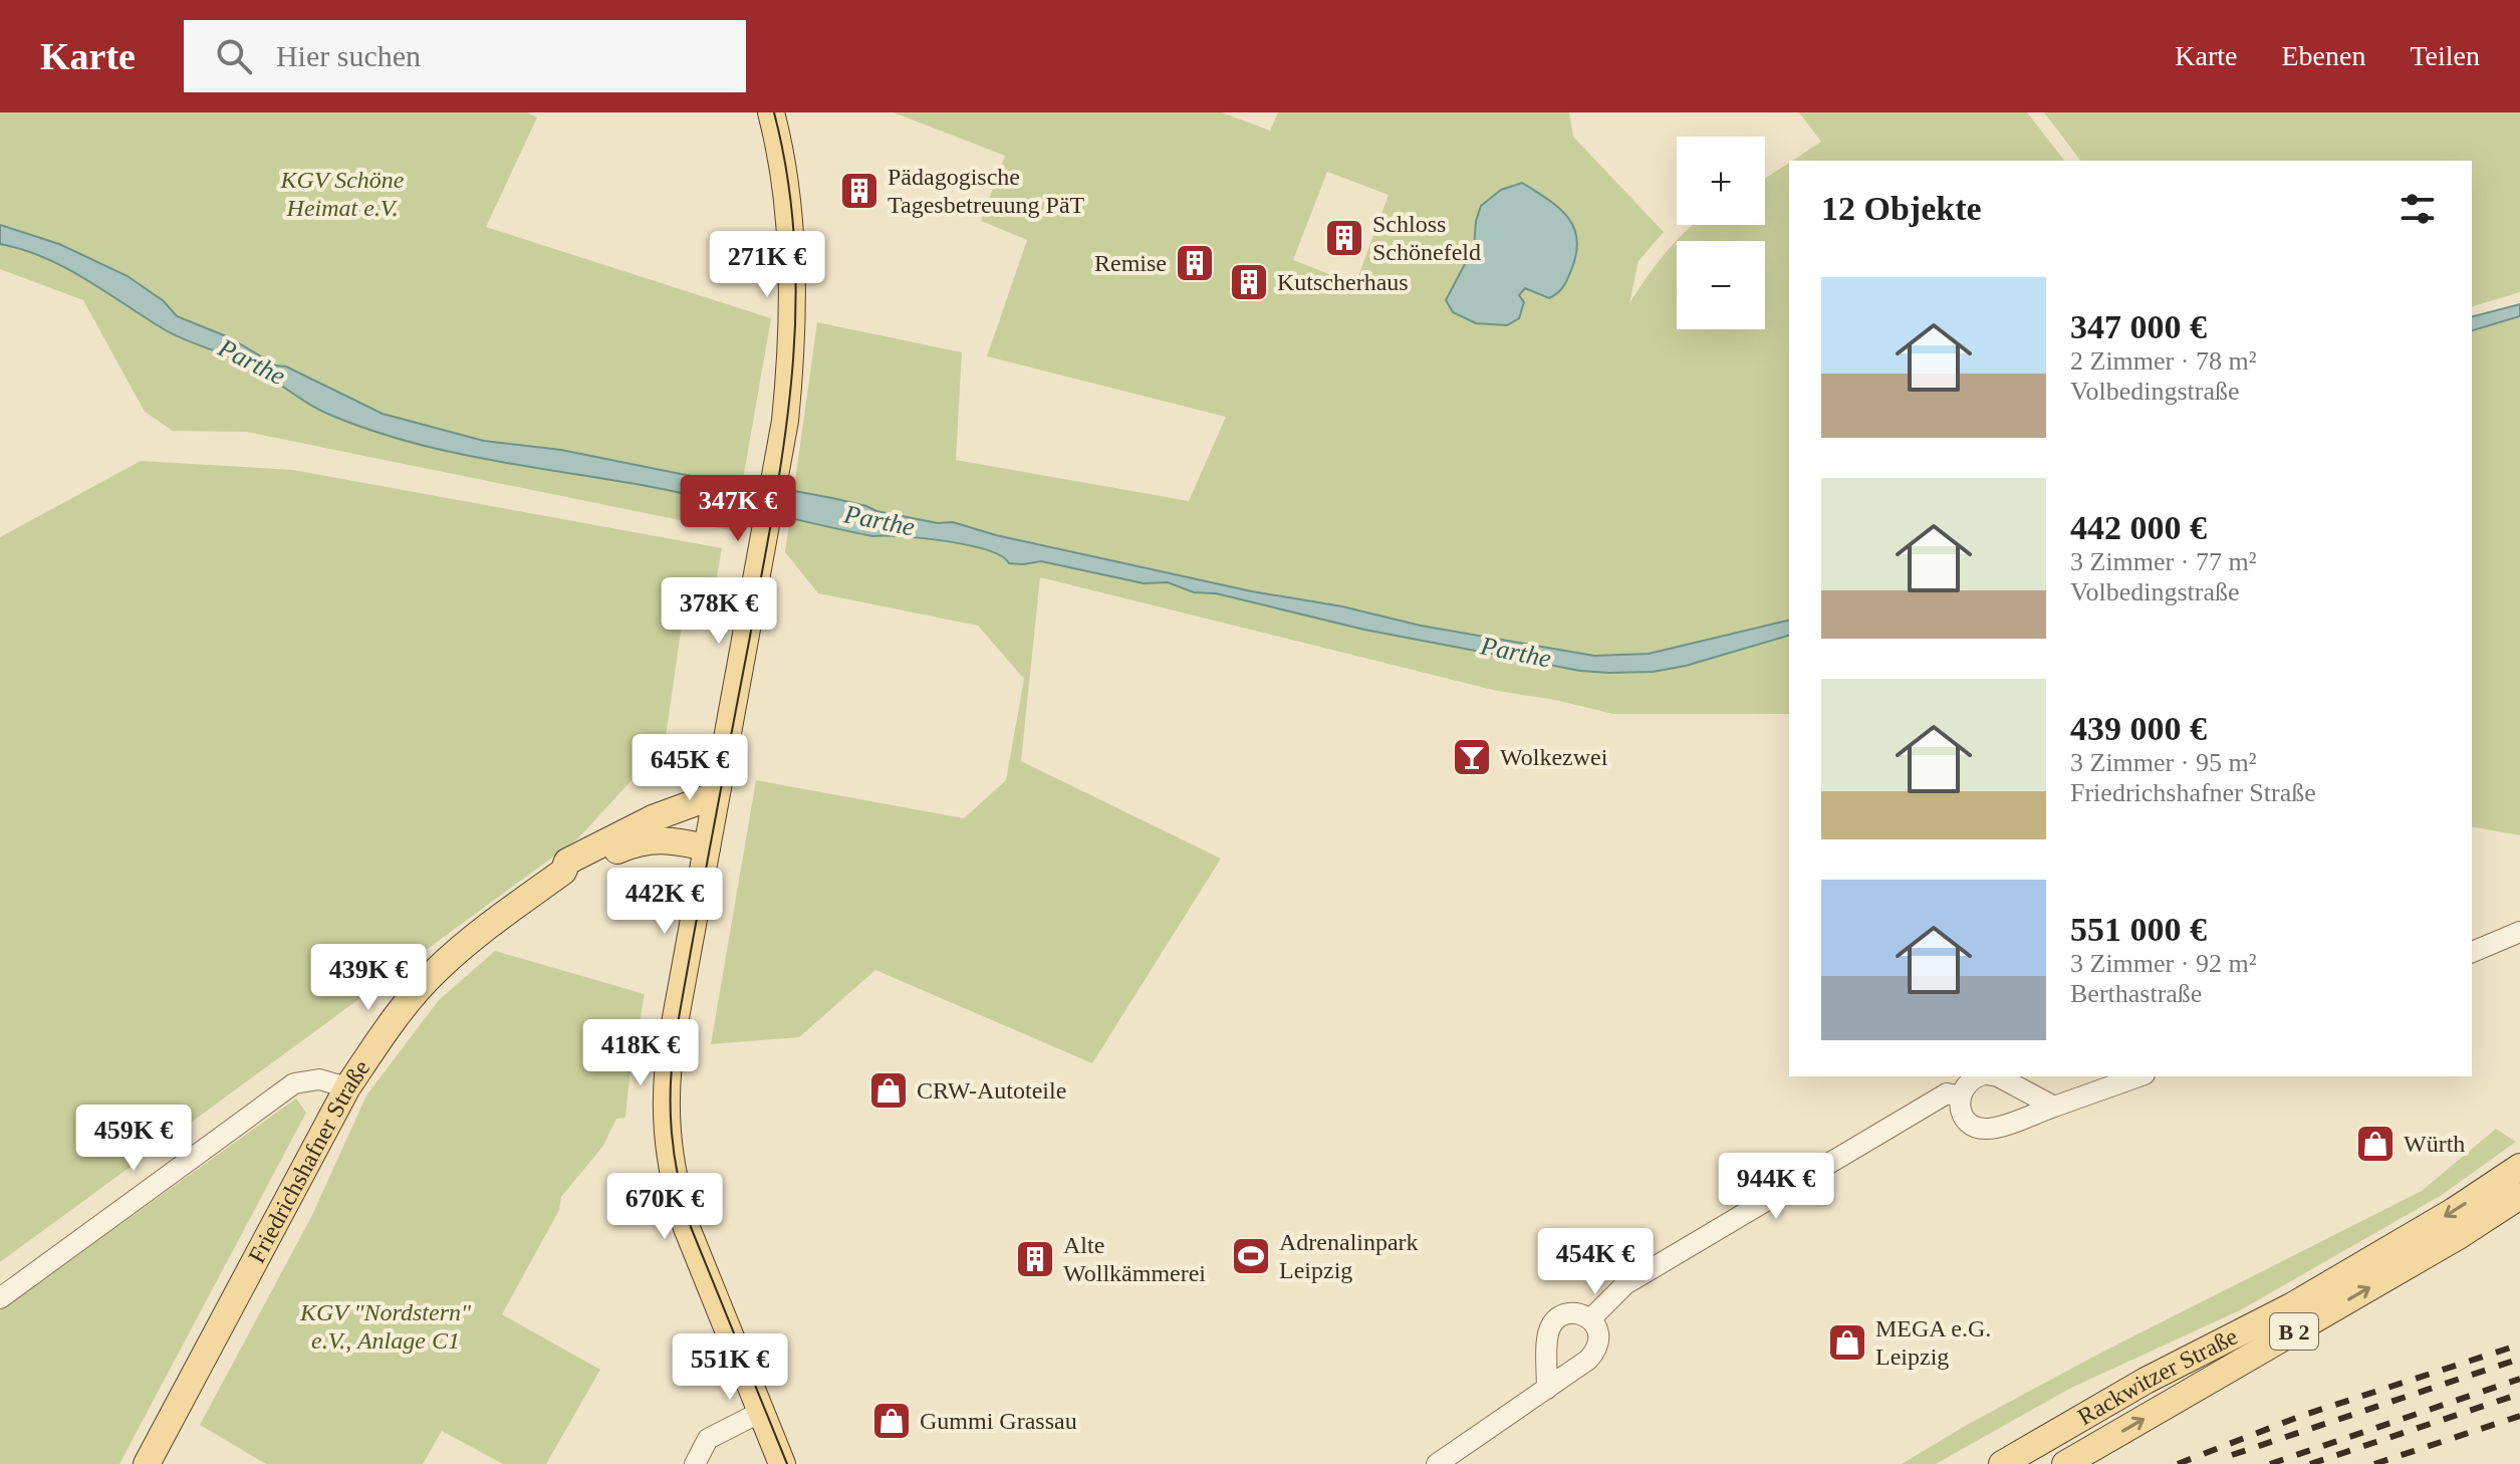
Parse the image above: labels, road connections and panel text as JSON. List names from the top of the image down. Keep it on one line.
{"streets":{"main road":["Friedrichshafner Straße","B 2","Rackwitzer Straße"]},"water":["Parthe"],"parks":["KGV Schöne Heimat e.V.","KGV \"Nordstern\" e.V., Anlage C1"],"places":{"building":["Pädagogische Tagesbetreuung PäT","Schloss Schönefeld","Remise","Kutscherhaus","Alte Wollkämmerei"],"bar":["Wolkezwei"],"shop":["CRW-Autoteile","Würth","MEGA e.G. Leipzig","Gummi Grassau"],"sports":["Adrenalinpark Leipzig"]},"page":{"header":"Karte","search":"Hier suchen","nav":["Karte","Ebenen","Teilen"],"map_buttons":["+","−"],"heading":"12 Objekte","price":["271K €","347K €","378K €","645K €","442K €","439K €","418K €","459K €","944K €","670K €","454K €","551K €"],"list":[{"name":"347 000 €","note":"2 Zimmer · 78 m² · Volbedingstraße"},{"name":"442 000 €","note":"3 Zimmer · 77 m² · Volbedingstraße"},{"name":"439 000 €","note":"3 Zimmer · 95 m² · Friedrichshafner Straße"},{"name":"551 000 €","note":"3 Zimmer · 92 m² · Berthastraße"}]}}
